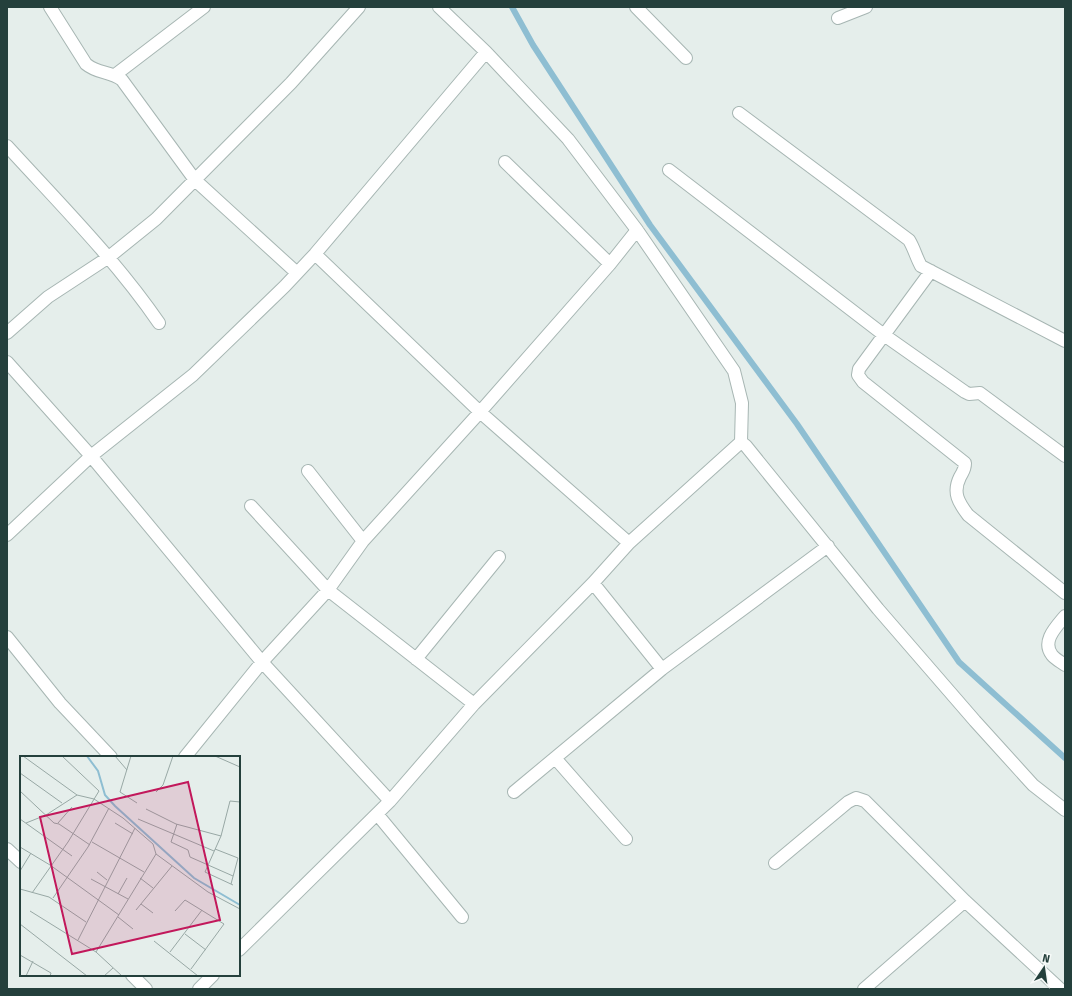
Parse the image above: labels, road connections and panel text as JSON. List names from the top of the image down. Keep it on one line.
{"north":"top"}
